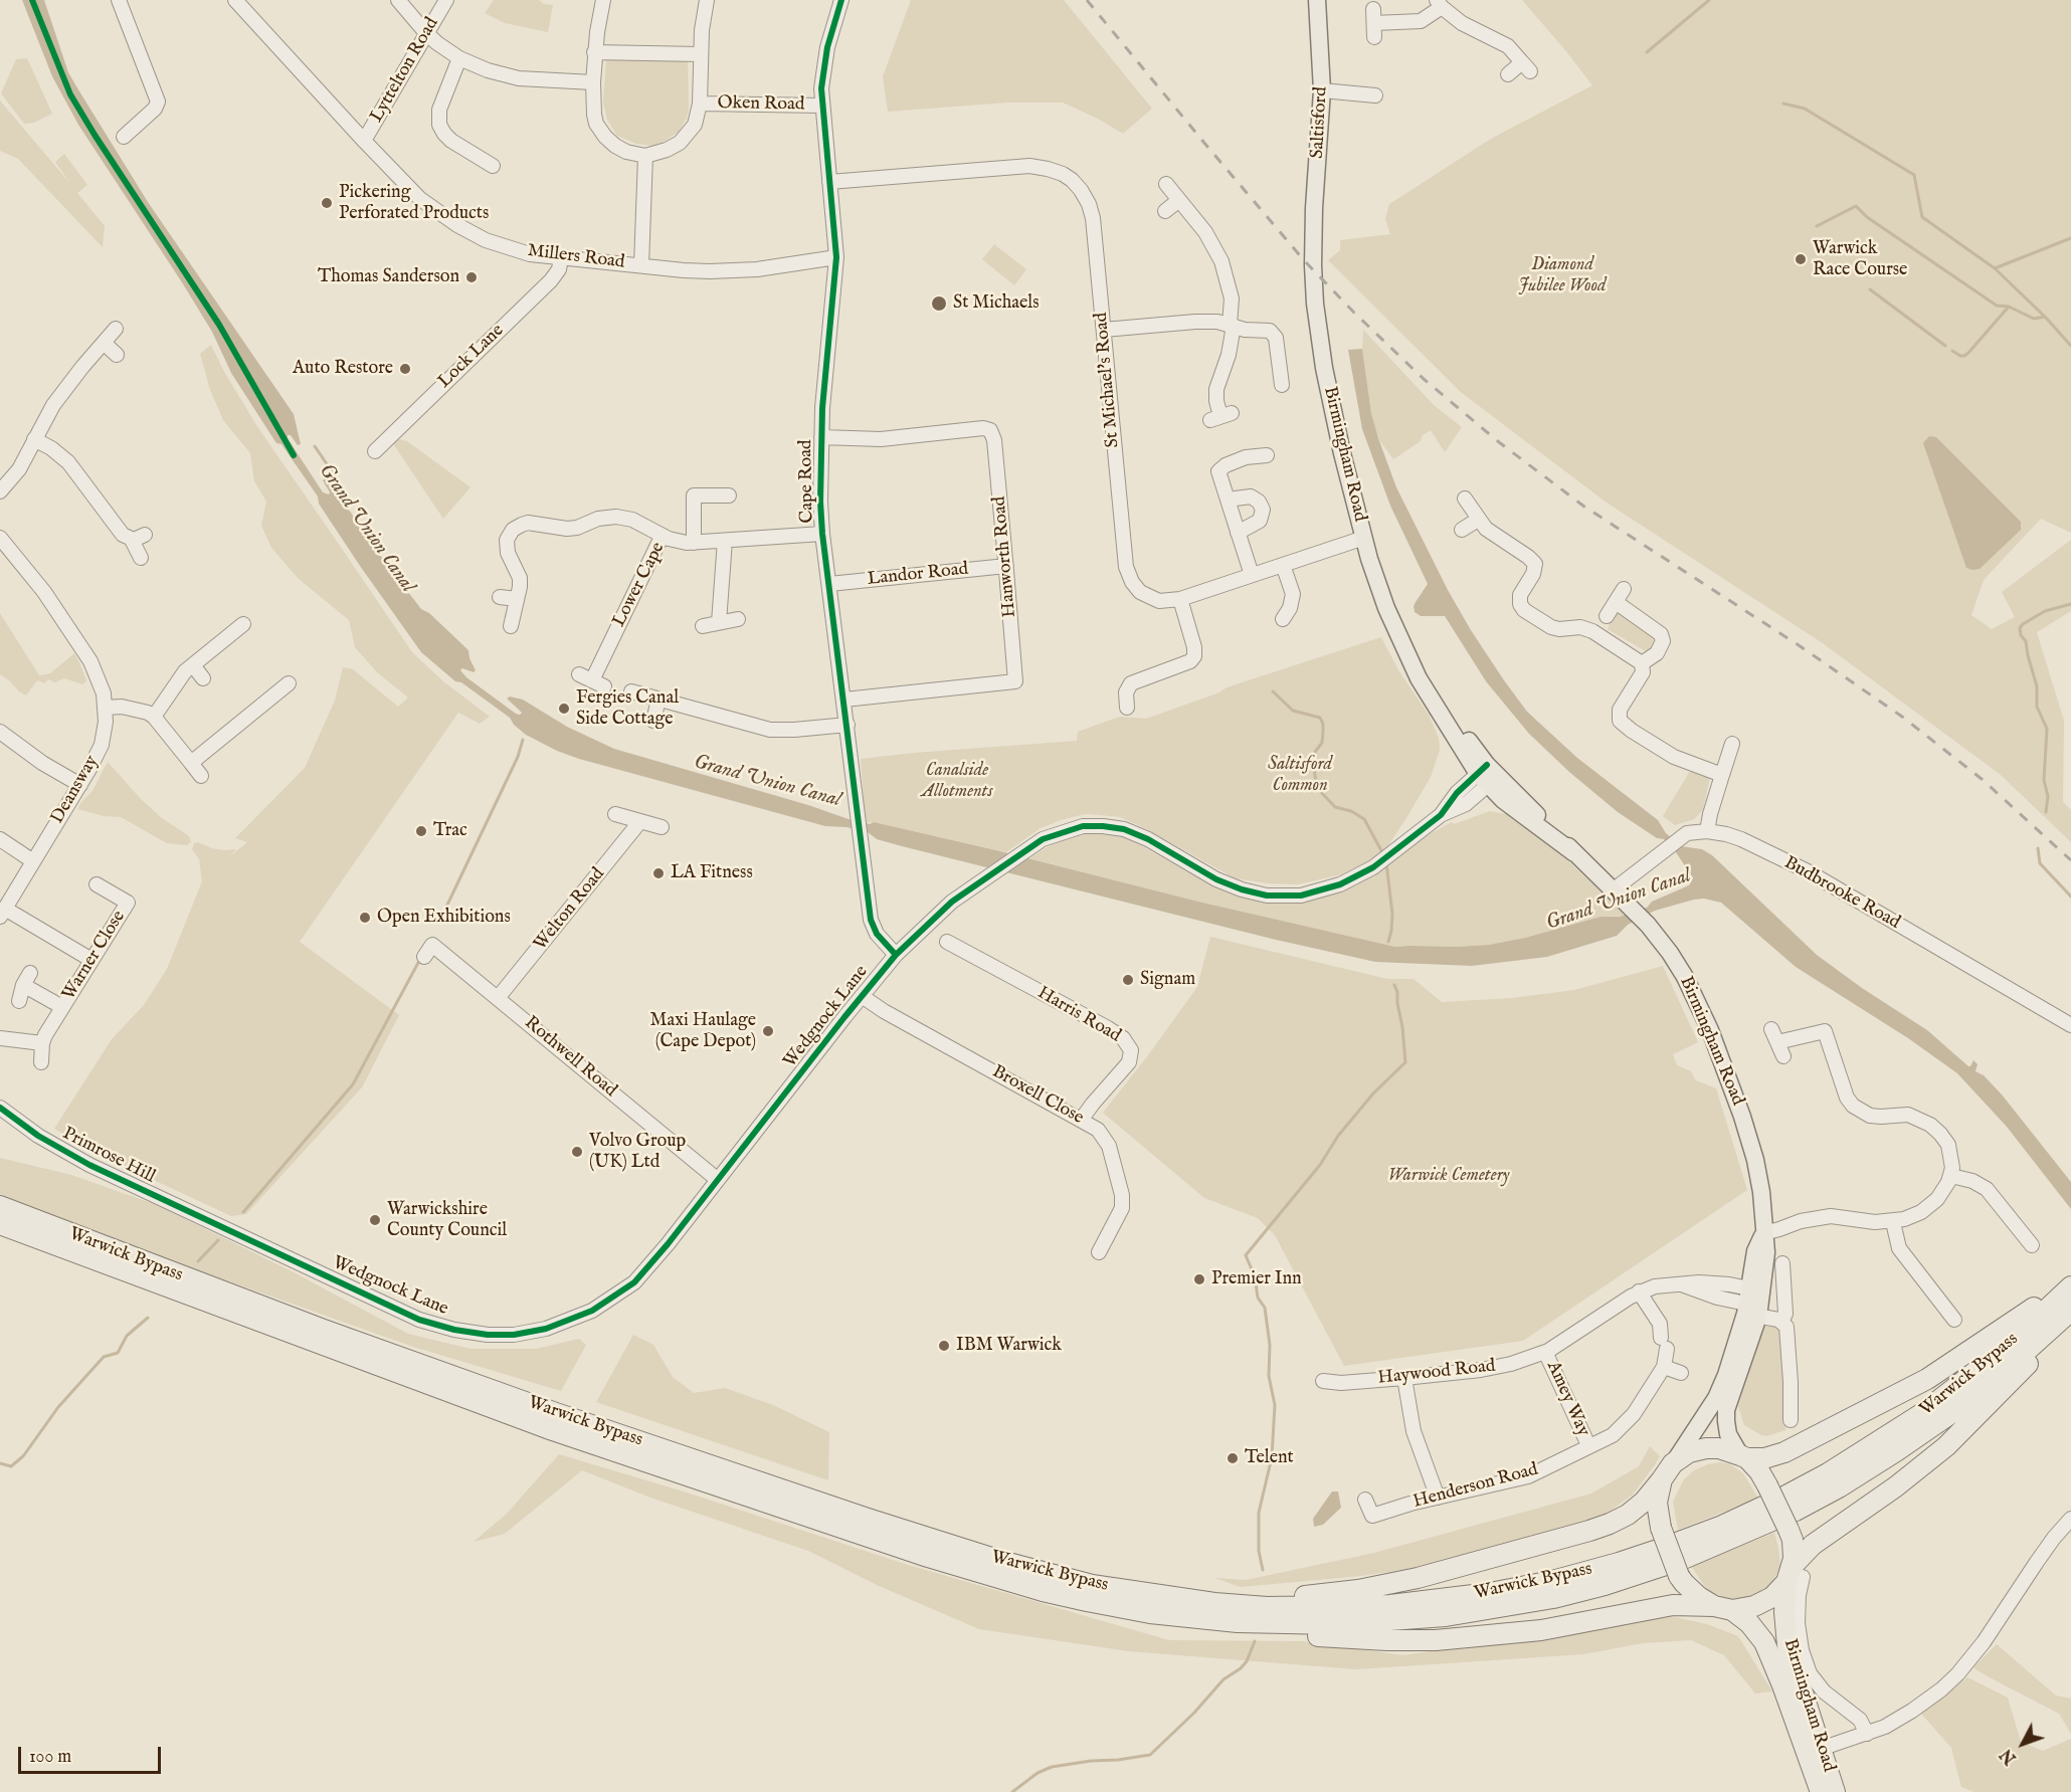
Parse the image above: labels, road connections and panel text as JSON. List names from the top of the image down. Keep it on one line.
{"streets":{"highway":["Birmingham Road","Warwick Bypass"],"main road":["Saltisford"],"street":["Lyttelton Road","Oken Road","Millers Road","Lock Lane","St Michael's Road","Cape Road","Hanworth Road","Landor Road","Lower Cape","Deansway","Budbrooke Road","Welton Road","Warner Close","Harris Road","Wedgnock Lane","Rothwell Road","Broxell Close","Primrose Hill","Haywood Road","Amey Way","Henderson Road"]},"crossings":[["Lyttelton Road","Millers Road"],["Oken Road","Cape Road"],["Saltisford","Birmingham Road"],["Millers Road","Lock Lane"],["Millers Road","Cape Road"],["St Michael's Road","Birmingham Road"],["St Michael's Road","Cape Road"],["Birmingham Road","Budbrooke Road"],["Birmingham Road","Wedgnock Lane"],["Birmingham Road","Haywood Road"],["Cape Road","Hanworth Road"],["Cape Road","Landor Road"],["Cape Road","Lower Cape"],["Cape Road","Wedgnock Lane"],["Hanworth Road","Landor Road"],["Welton Road","Rothwell Road"],["Harris Road","Broxell Close"],["Wedgnock Lane","Rothwell Road"],["Wedgnock Lane","Broxell Close"],["Wedgnock Lane","Primrose Hill"],["Haywood Road","Amey Way"],["Haywood Road","Henderson Road"],["Amey Way","Henderson Road"]],"water":["Grand Union Canal"],"parks":["Diamond Jubilee Wood","Saltisford Common","Canalside Allotments","Warwick Cemetery"],"places":["Pickering Perforated Products","Warwick Race Course","Thomas Sanderson","St Michaels","Auto Restore","Fergies Canal Side Cottage","Trac","LA Fitness","Open Exhibitions","Signam","Maxi Haulage (Cape Depot)","Volvo Group (UK) Ltd","Warwickshire County Council","Premier Inn","IBM Warwick","Telent"],"scale_bar":"100 m","north":"bottom left"}
